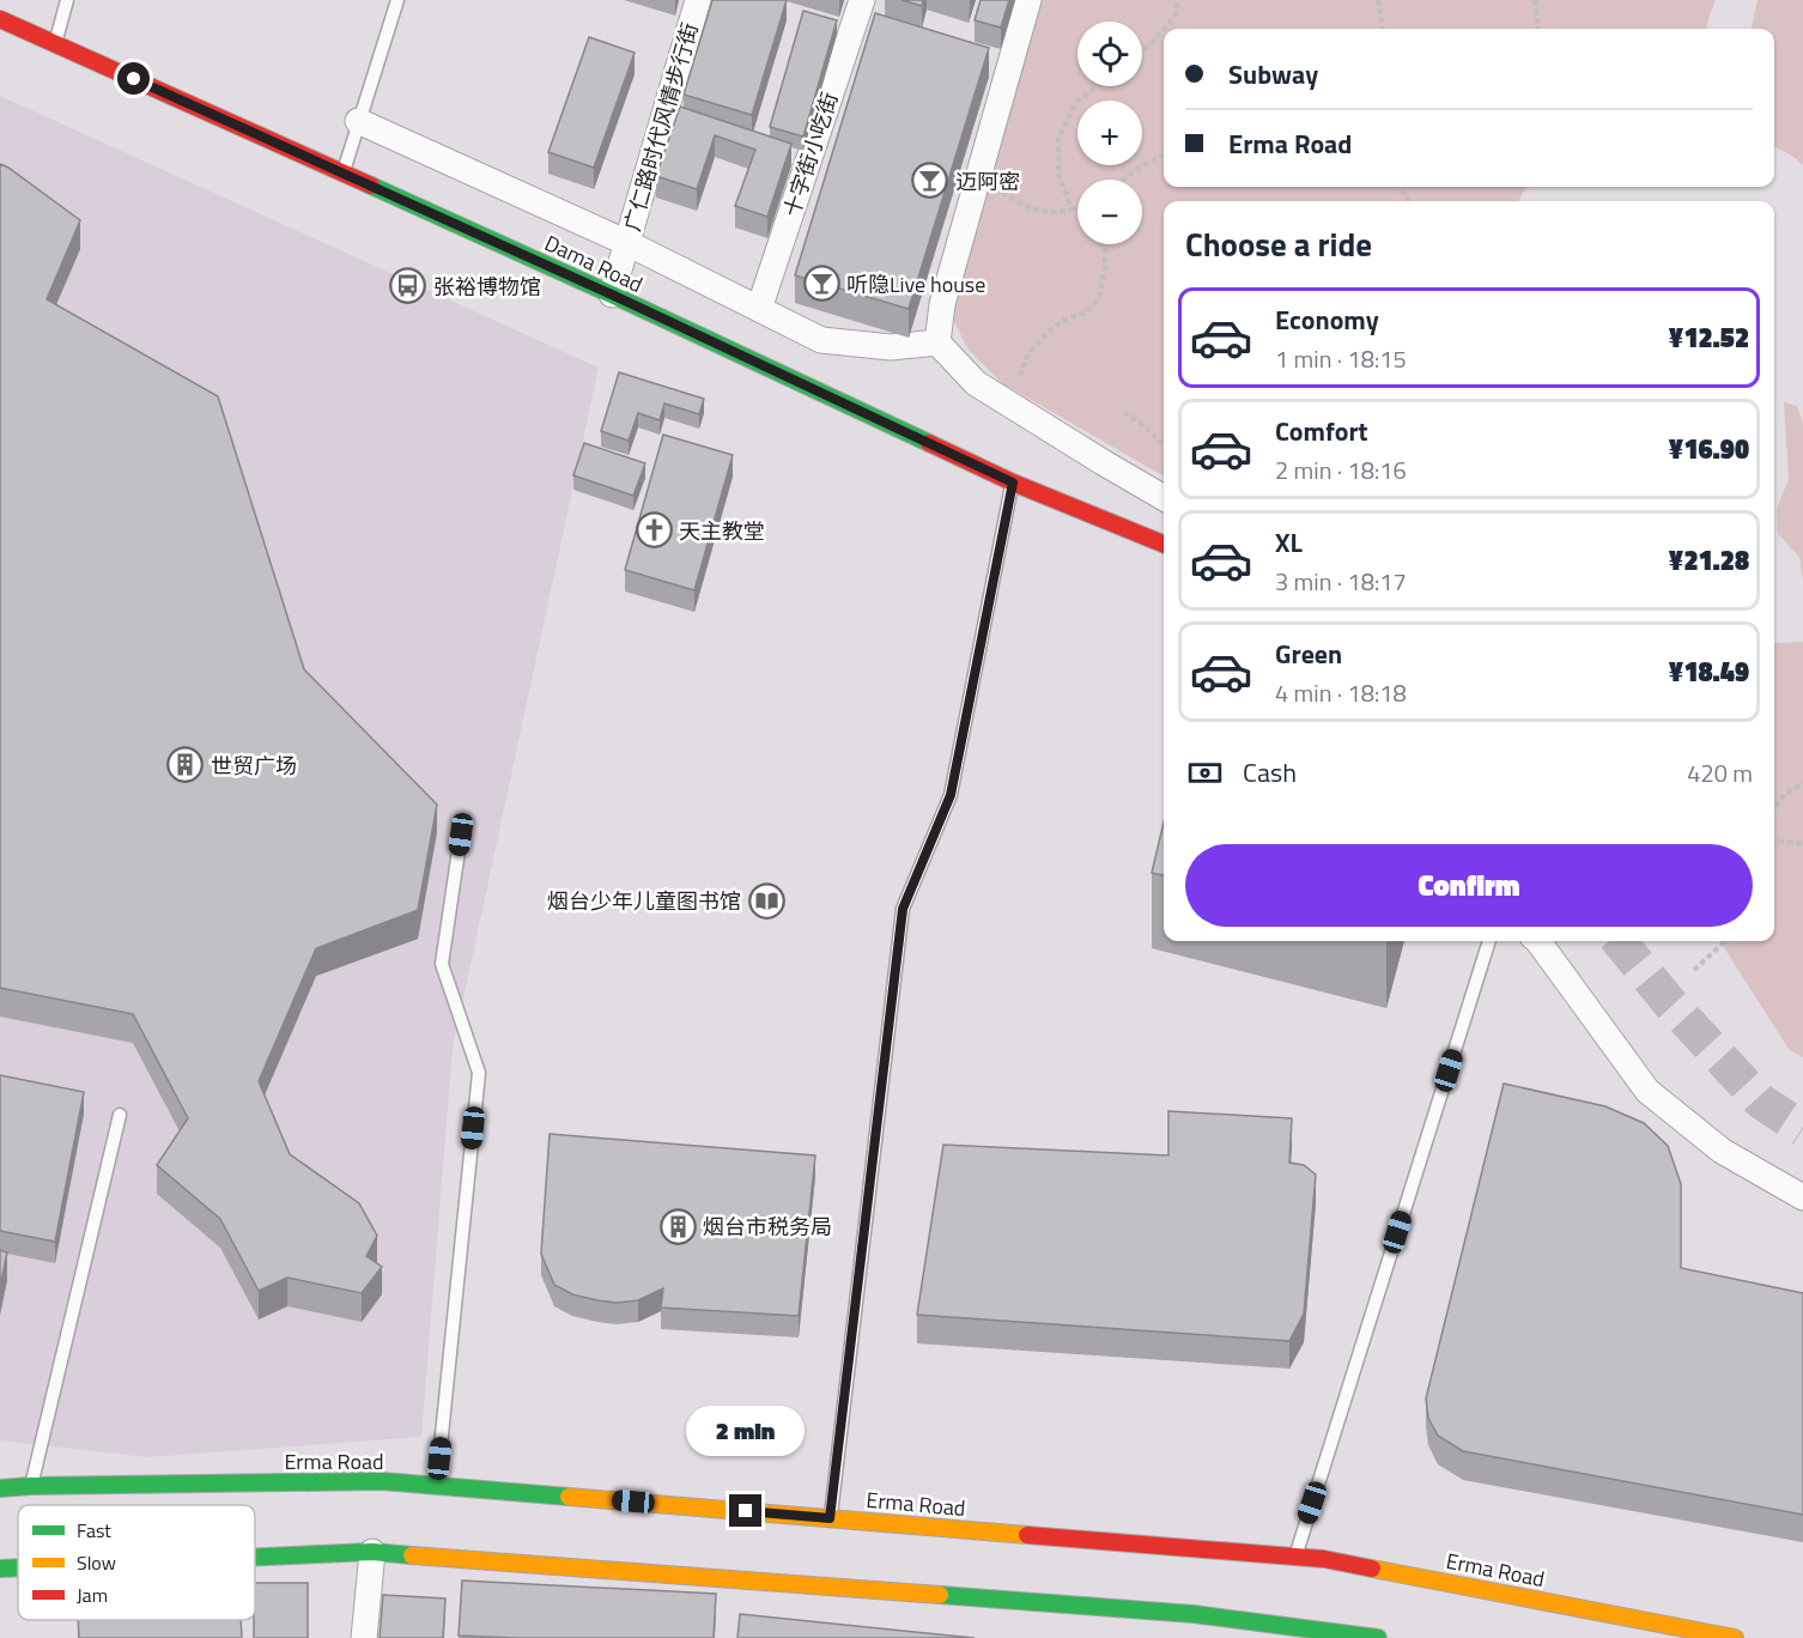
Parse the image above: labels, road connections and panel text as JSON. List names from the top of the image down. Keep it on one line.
{"streets":{"main road":["Dama Road","Erma Road"],"street":["广仁路时代风情步行街","十字街小吃街"]},"crossings":[["广仁路时代风情步行街","Dama Road"]],"places":{"bar":["迈阿密","听隐Live house"],"bus stop":["张裕博物馆"],"church":["天主教堂"],"building":["世贸广场","烟台市税务局"],"library":["烟台少年儿童图书馆"]},"legend":["Fast","Slow","Jam"],"page":{"map_buttons":["+","−"],"banner":["Subway","Erma Road"],"heading":"Choose a ride","list":[{"name":"Economy","note":"1 min · 18:15","value":"¥12.52"},{"name":"Comfort","note":"2 min · 18:16","value":"¥16.90"},{"name":"XL","note":"3 min · 18:17","value":"¥21.28"},{"name":"Green","note":"4 min · 18:18","value":"¥18.49"}],"pay":["Cash","420 m"],"buttons":"Confirm","bubble":"2 min"}}
